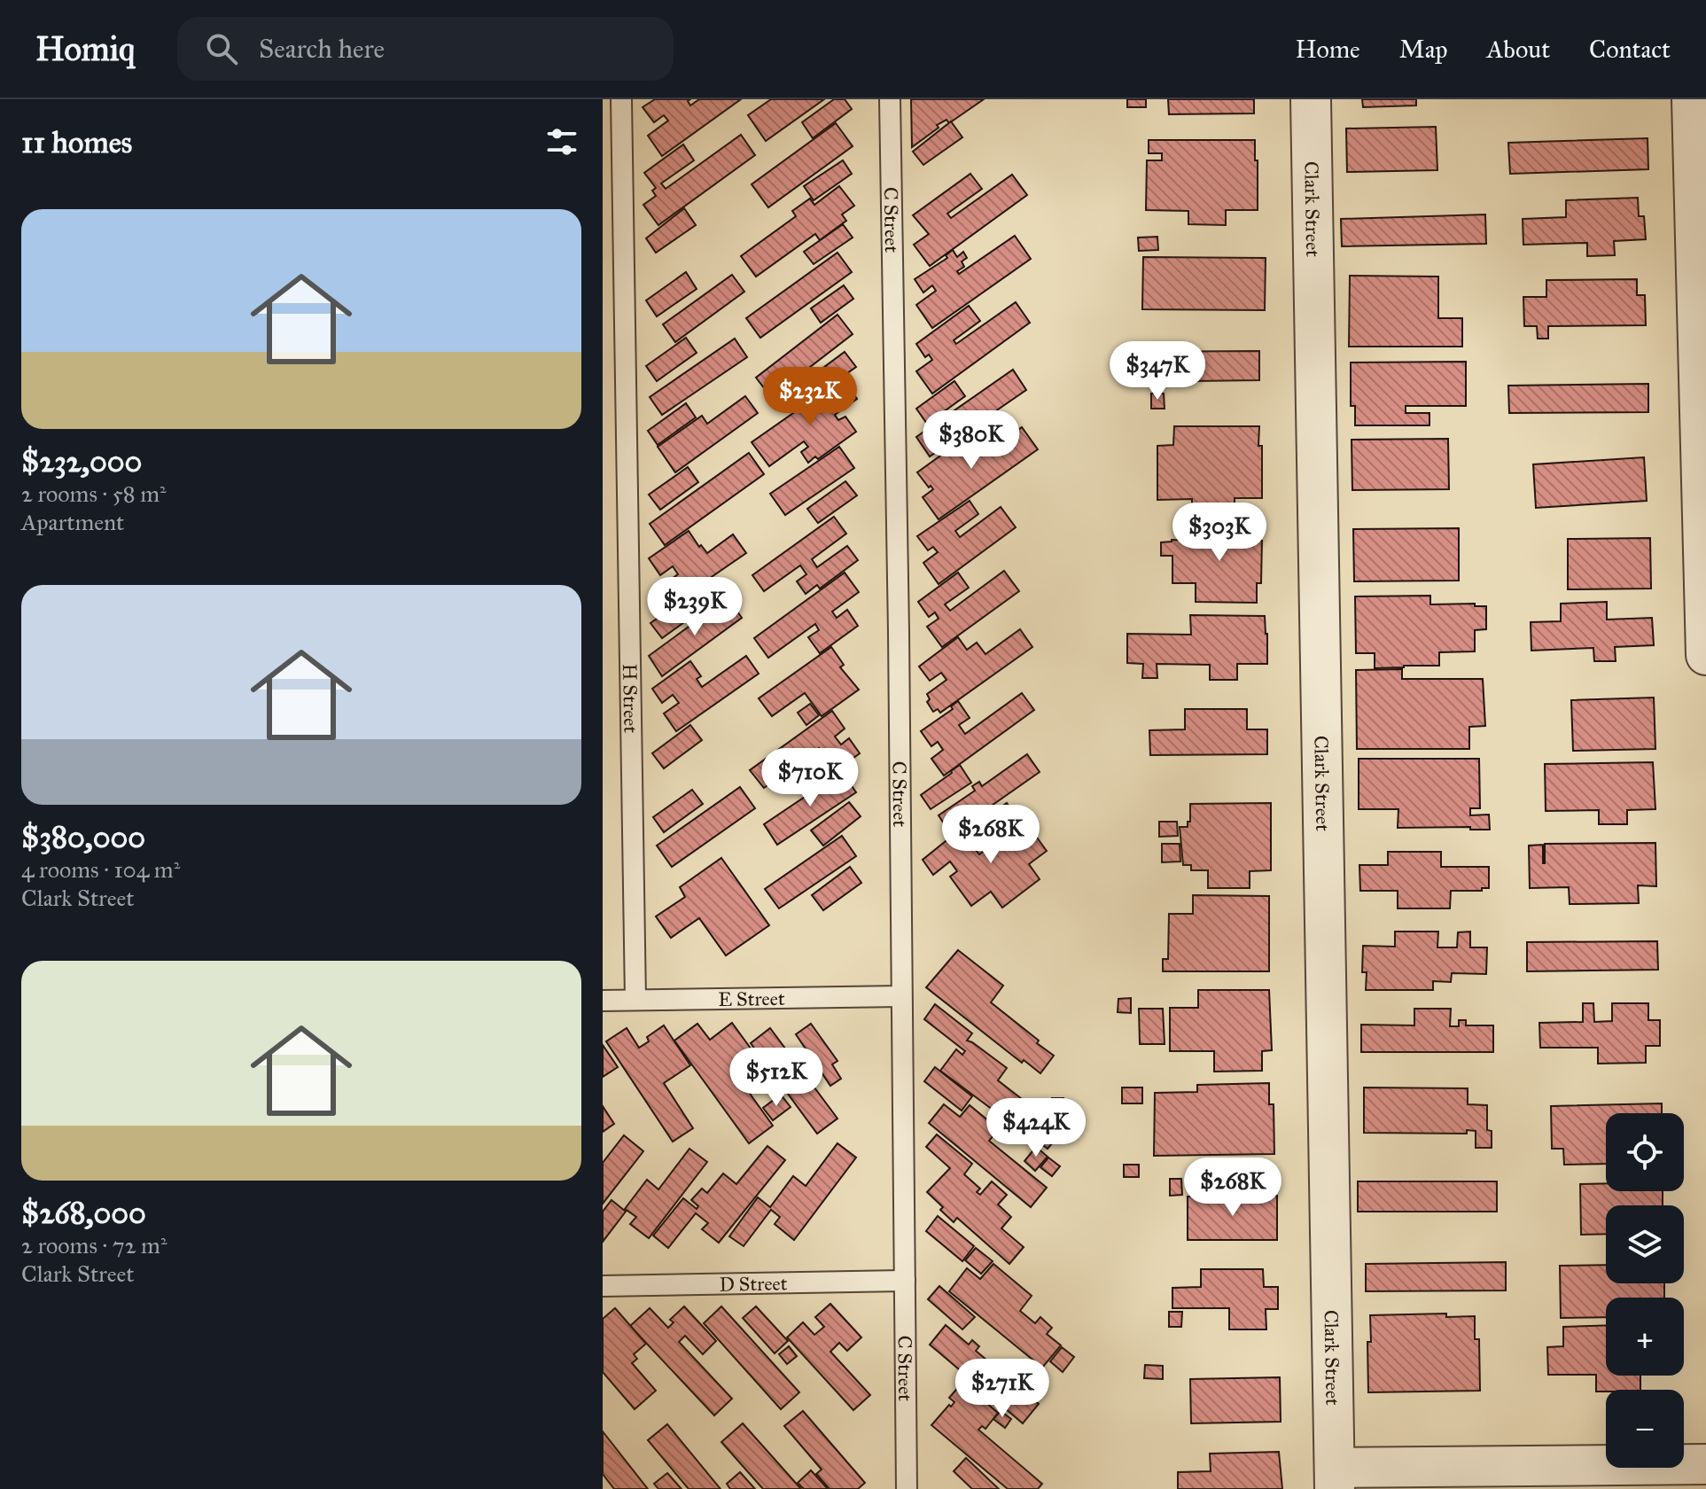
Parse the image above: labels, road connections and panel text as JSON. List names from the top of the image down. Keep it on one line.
{"streets":{"street":["Clark Street"],"lane":["C Street","H Street","E Street","D Street"]},"crossings":[["C Street","E Street"],["C Street","D Street"],["H Street","E Street"]],"page":{"header":"Homiq","search":"Search here","nav":["Home","Map","About","Contact"],"heading":"11 homes","list":[{"name":"$232,000","note":"2 rooms · 58 m² · Apartment"},{"name":"$380,000","note":"4 rooms · 104 m² · Clark Street"},{"name":"$268,000","note":"2 rooms · 72 m² · Clark Street"}],"price":["$347K","$232K","$380K","$303K","$239K","$710K","$268K","$512K","$424K","$268K","$271K"],"map_buttons":["+","−"]}}
